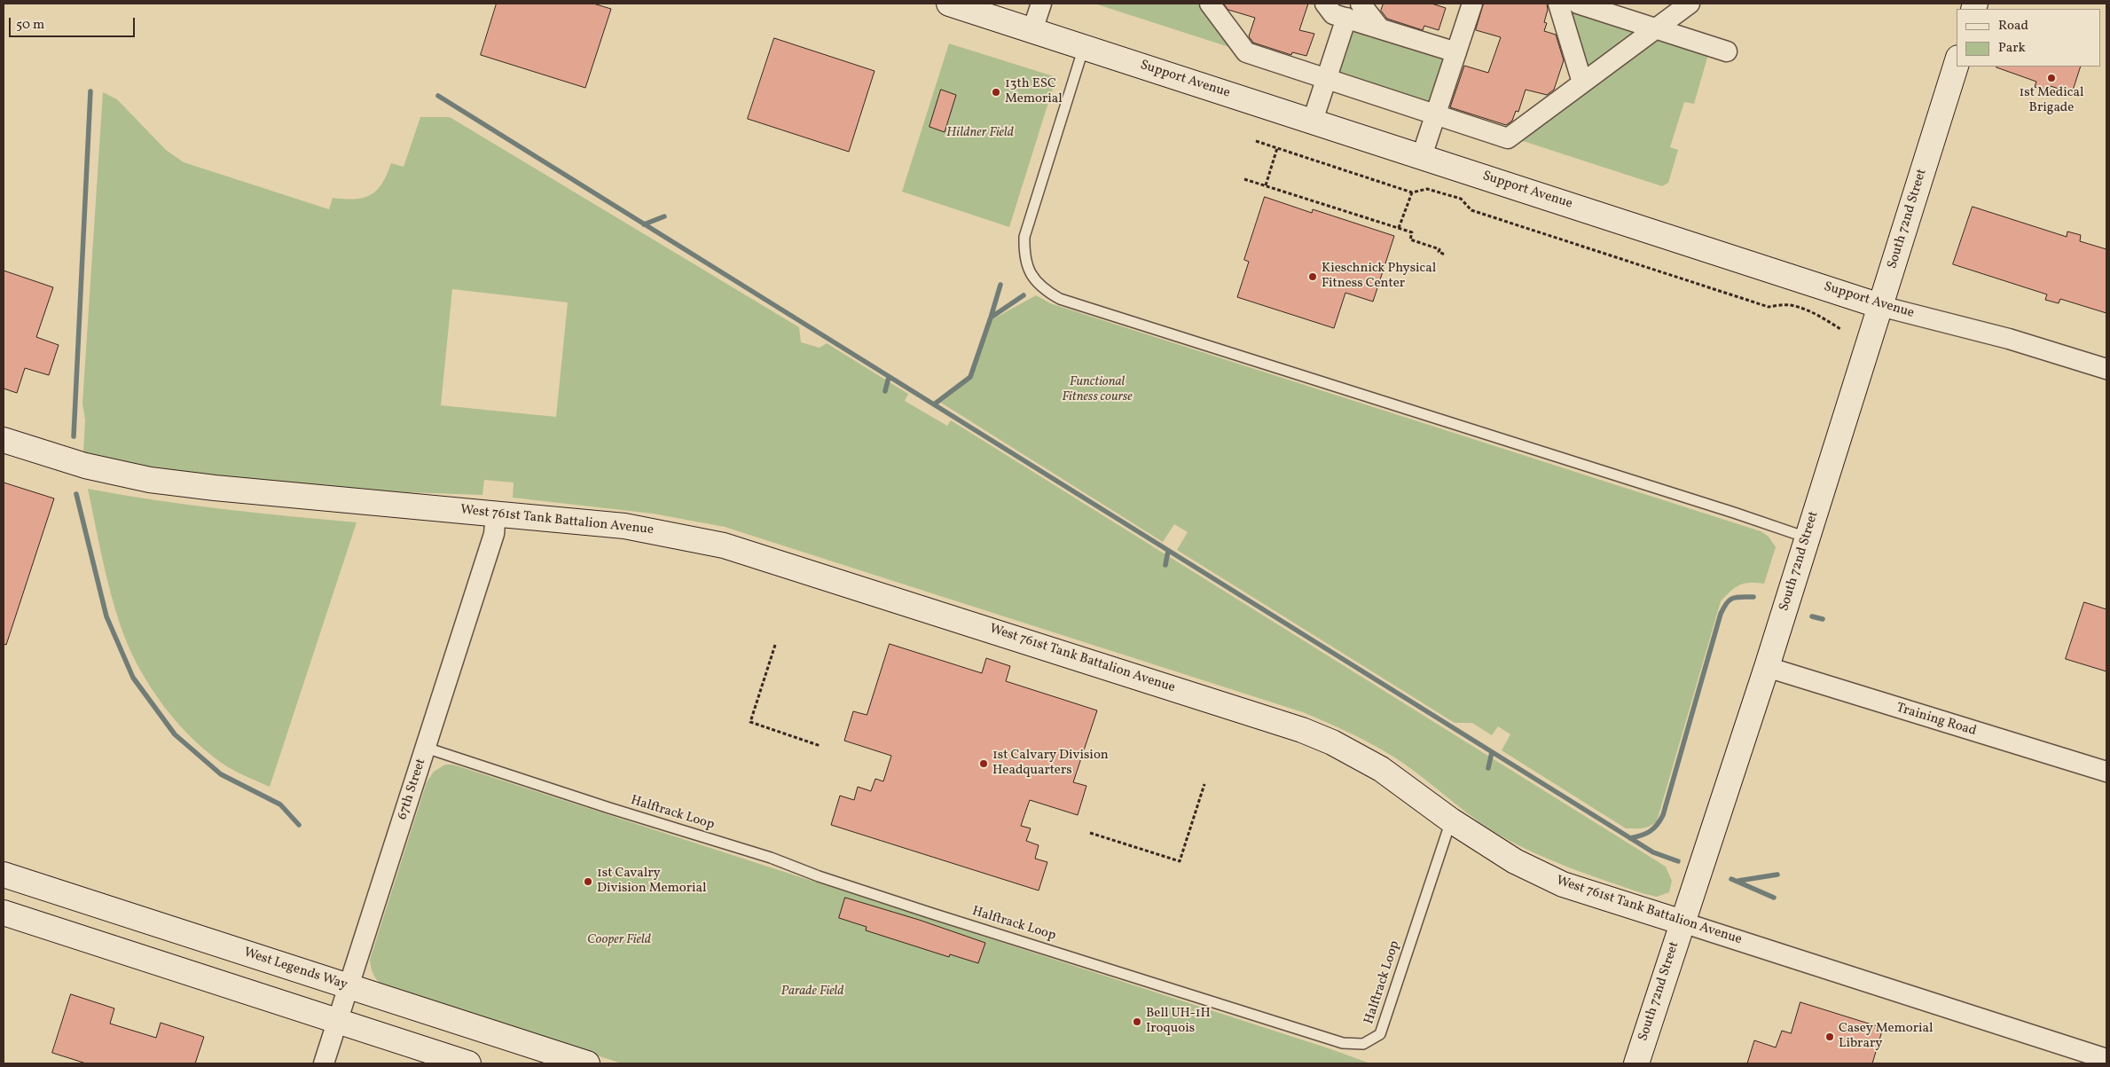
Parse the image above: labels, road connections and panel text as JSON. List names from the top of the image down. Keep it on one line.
{"streets":{"street":["Support Avenue","South 72nd Street","West 761st Tank Battalion Avenue","Training Road","67th Street","West Legends Way"],"lane":["Halftrack Loop"]},"crossings":[["Support Avenue","South 72nd Street"],["South 72nd Street","West 761st Tank Battalion Avenue"],["South 72nd Street","Training Road"],["West 761st Tank Battalion Avenue","67th Street"],["West 761st Tank Battalion Avenue","Halftrack Loop"],["67th Street","Halftrack Loop"],["67th Street","West Legends Way"]],"parks":["Hildner Field","Functional Fitness course","Cooper Field","Parade Field"],"places":["1st Medical Brigade","13th ESC Memorial","Kieschnick Physical Fitness Center","1st Calvary Division Headquarters","1st Cavalry Division Memorial","Bell UH-1H Iroquois","Casey Memorial Library"],"legend":["Road","Park"],"scale_bar":"50 m"}
